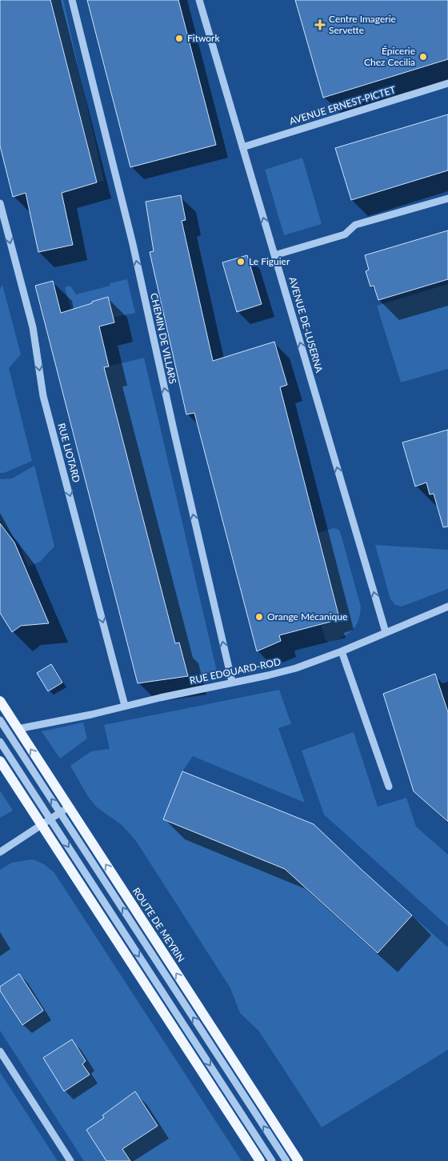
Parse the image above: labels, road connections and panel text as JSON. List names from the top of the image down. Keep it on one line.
{"streets":{"main road":["ROUTE DE MEYRIN"],"street":["AVENUE ERNEST-PICTET","AVENUE DE-LUSERNA","CHEMIN DE VILLARS","RUE LIOTARD","RUE EDOUARD-ROD"]},"crossings":[["AVENUE ERNEST-PICTET","AVENUE DE-LUSERNA"],["AVENUE DE-LUSERNA","RUE EDOUARD-ROD"],["CHEMIN DE VILLARS","RUE EDOUARD-ROD"],["RUE LIOTARD","RUE EDOUARD-ROD"],["RUE EDOUARD-ROD","ROUTE DE MEYRIN"]],"one_way":["AVENUE DE-LUSERNA","CHEMIN DE VILLARS","RUE LIOTARD"],"places":{"health":["Centre Imagerie Servette"],"other":["Fitwork","Épicerie Chez Cecilia","Le Figuier","Orange Mécanique"]}}
